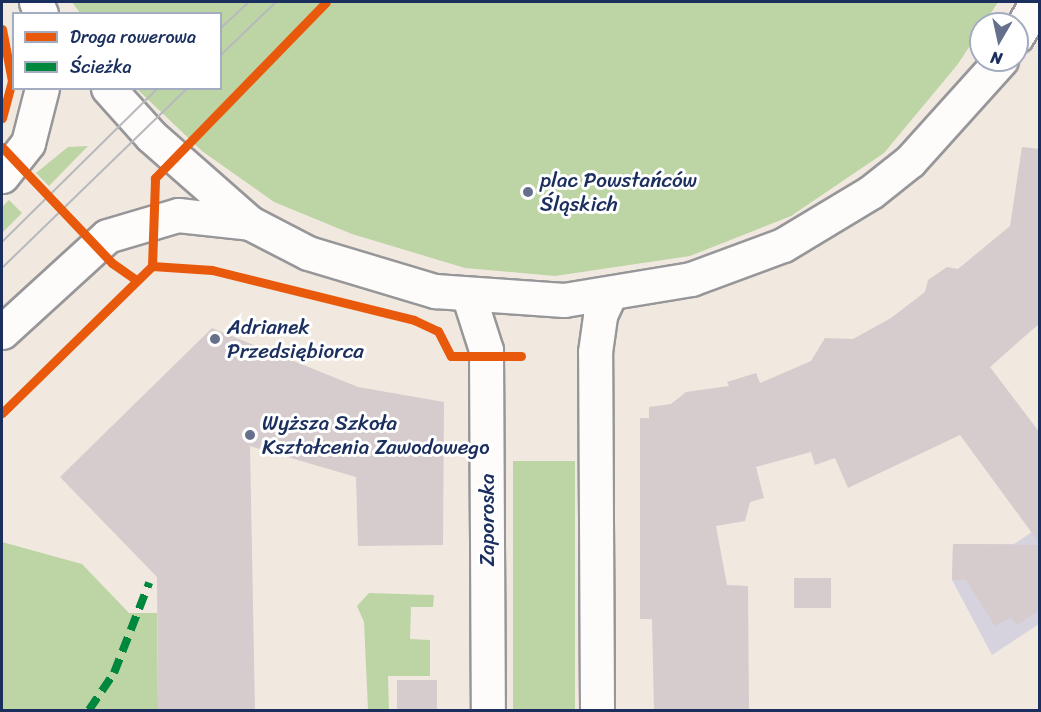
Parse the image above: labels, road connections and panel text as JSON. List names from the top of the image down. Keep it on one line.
{"streets":{"main road":["Zaporoska"]},"places":["plac Powstańców Śląskich","Adrianek Przedsiębiorca","Wyższa Szkoła Kształcenia Zawodowego"],"legend":["Droga rowerowa","Ścieżka"],"north":"bottom"}
